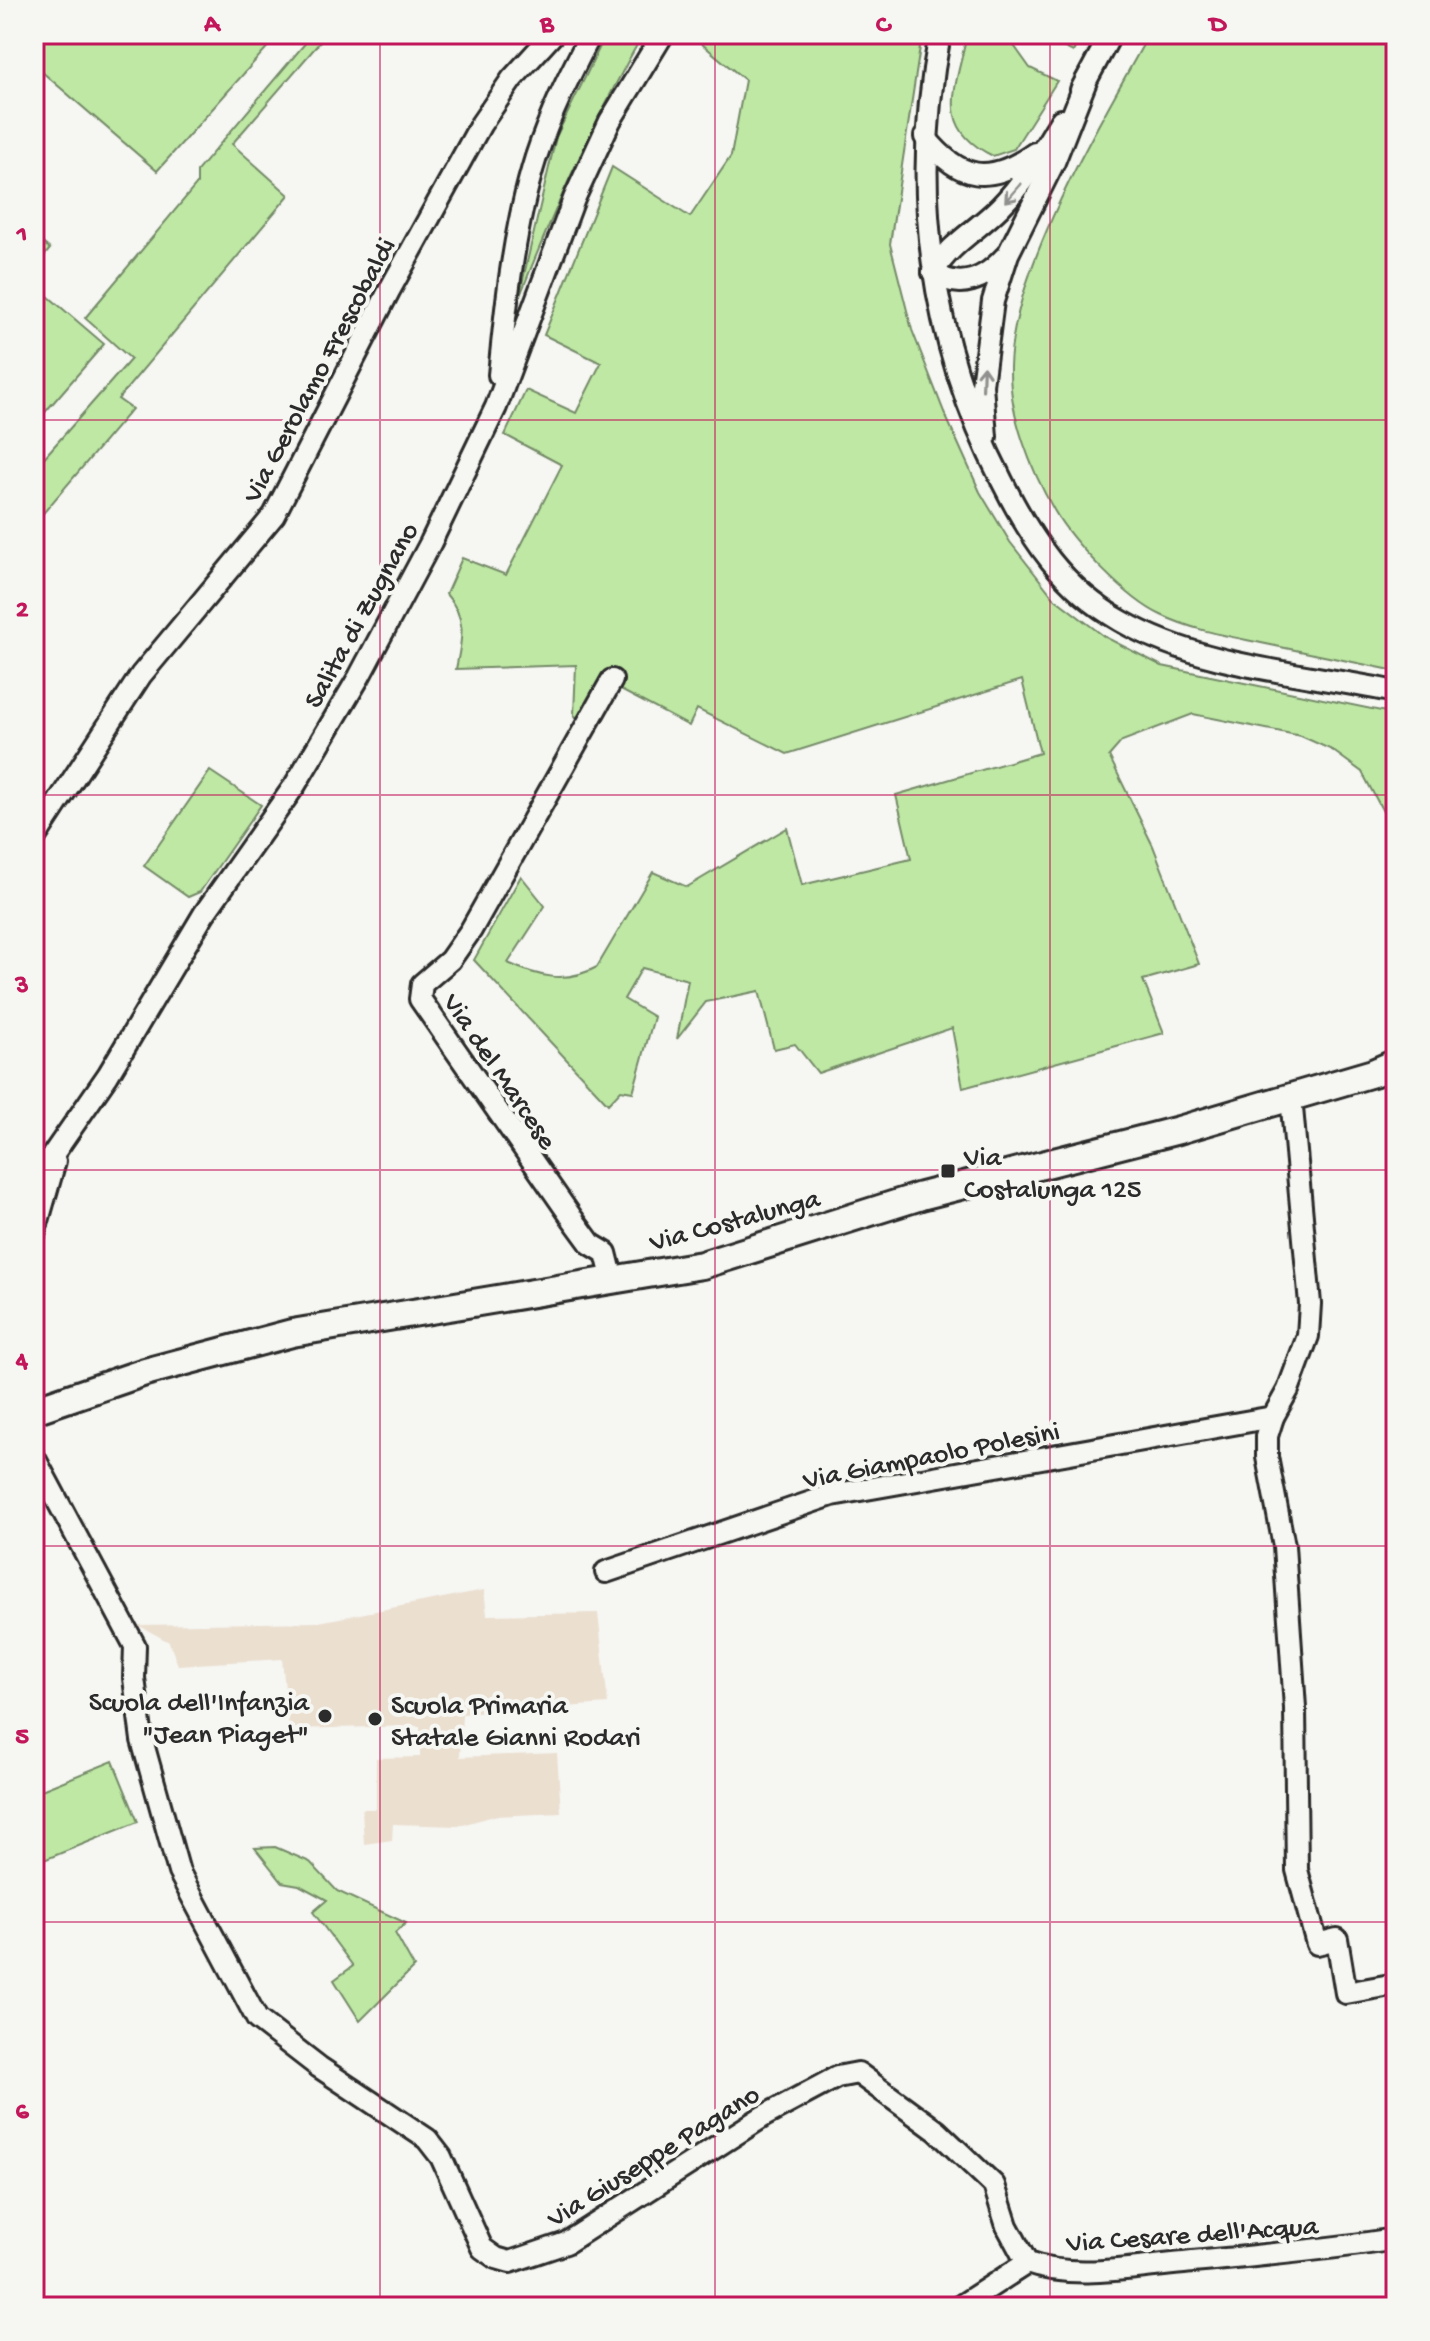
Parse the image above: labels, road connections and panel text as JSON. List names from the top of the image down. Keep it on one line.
{"streets":{"street":["Via Gerolamo Frescobaldi","Salita di Zugnano","Via del Marcese","Via Costalunga","Via Giampaolo Polesini","Via Giuseppe Pagano","Via Cesare dell'Acqua"]},"crossings":[["Via del Marcese","Via Costalunga"],["Via Giuseppe Pagano","Via Cesare dell'Acqua"]],"places":{"transit":["Via Costalunga 125"],"other":["Scuola dell'Infanzia \"Jean Piaget\"","Scuola Primaria Statale Gianni Rodari"]},"grid":{"columns":["A","B","C","D"],"rows":["1","2","3","4","5","6"]}}
